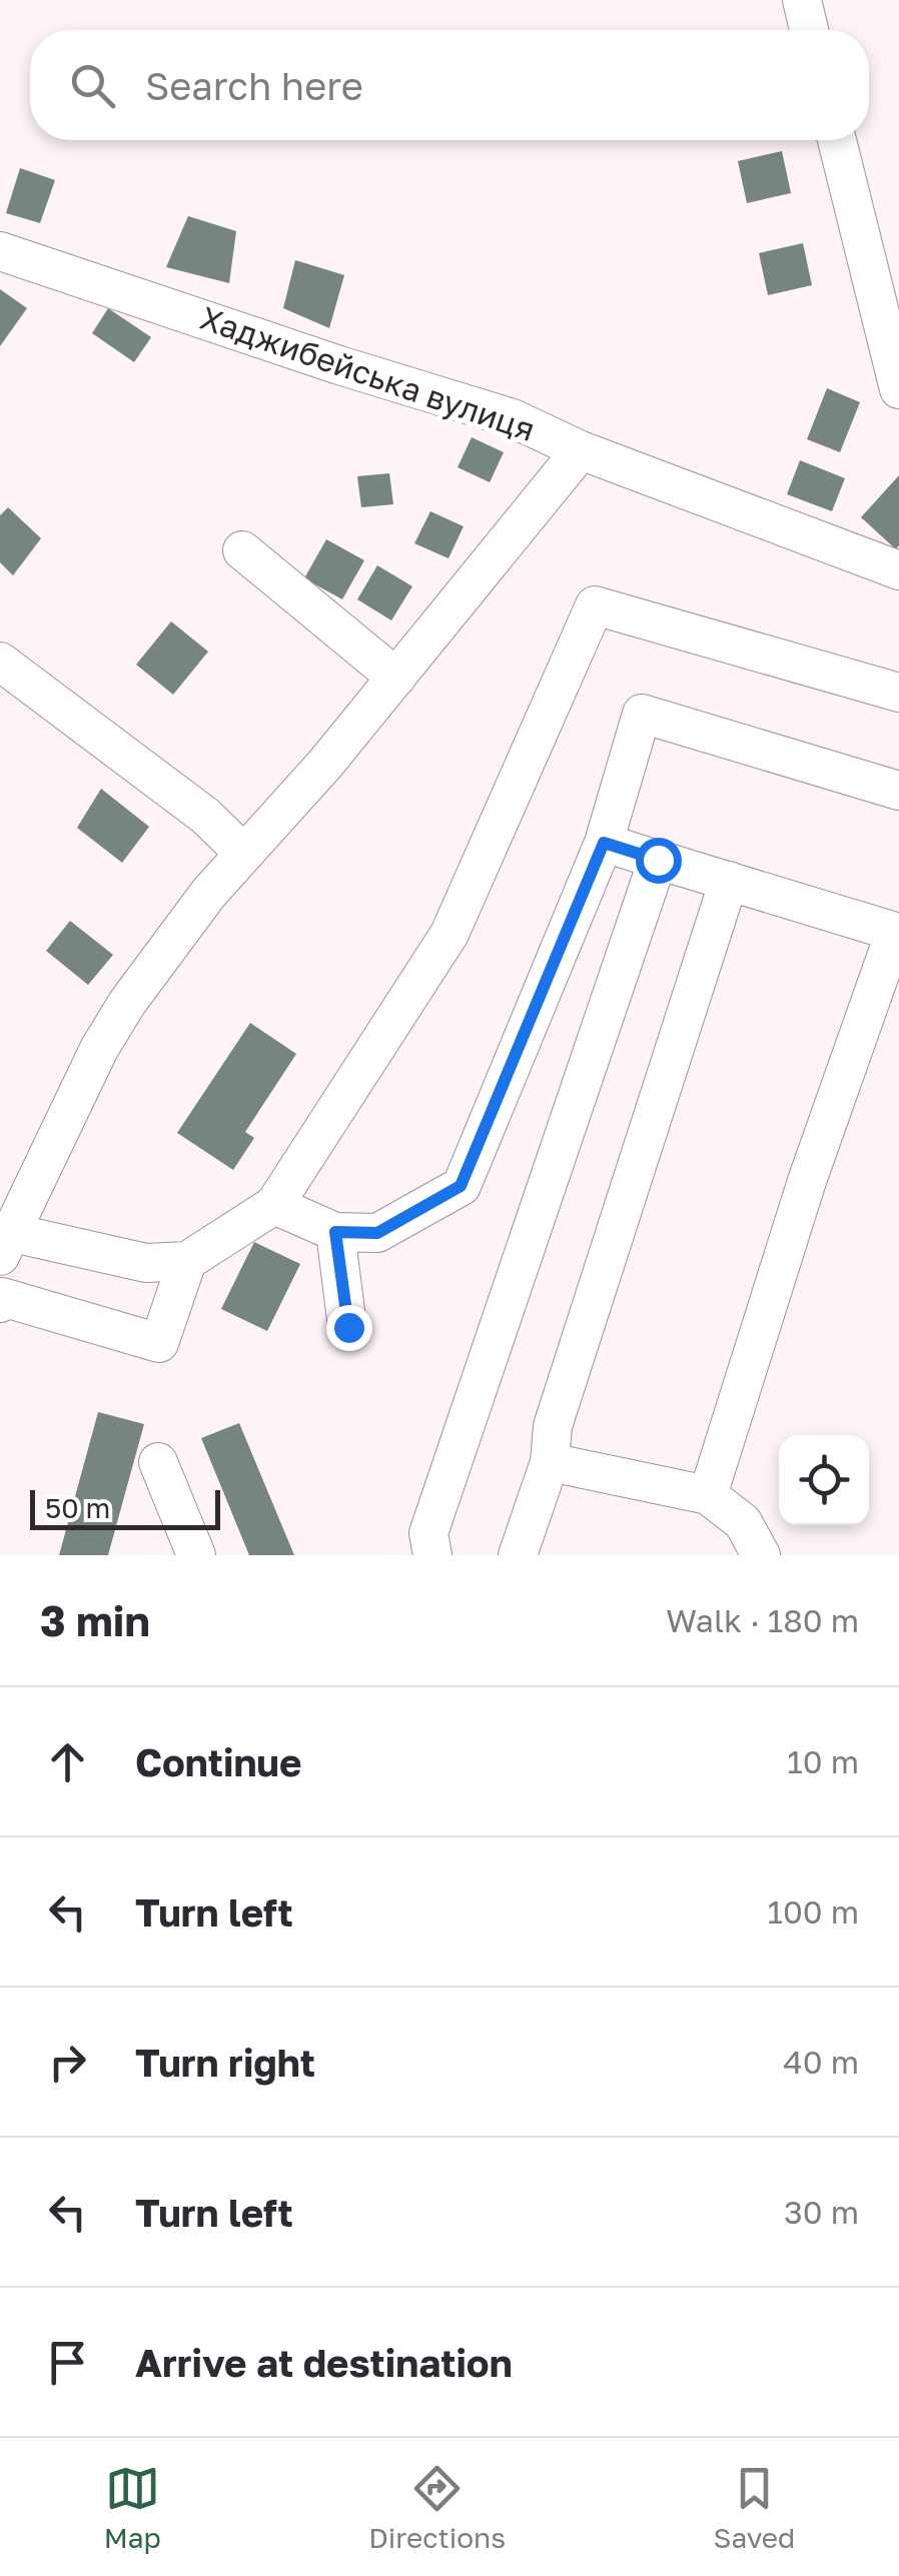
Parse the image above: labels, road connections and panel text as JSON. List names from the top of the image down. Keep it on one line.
{"streets":{"street":["Хаджибейська вулиця"]},"scale_bar":"50 m","page":{"search":"Search here","scale":"50 m","heading":["3 min","Walk · 180 m"],"list":[["Continue","10 m"],["Turn left","100 m"],["Turn right","40 m"],["Turn left","30 m"],"Arrive at destination"],"nav":["Map","Directions","Saved"]}}
